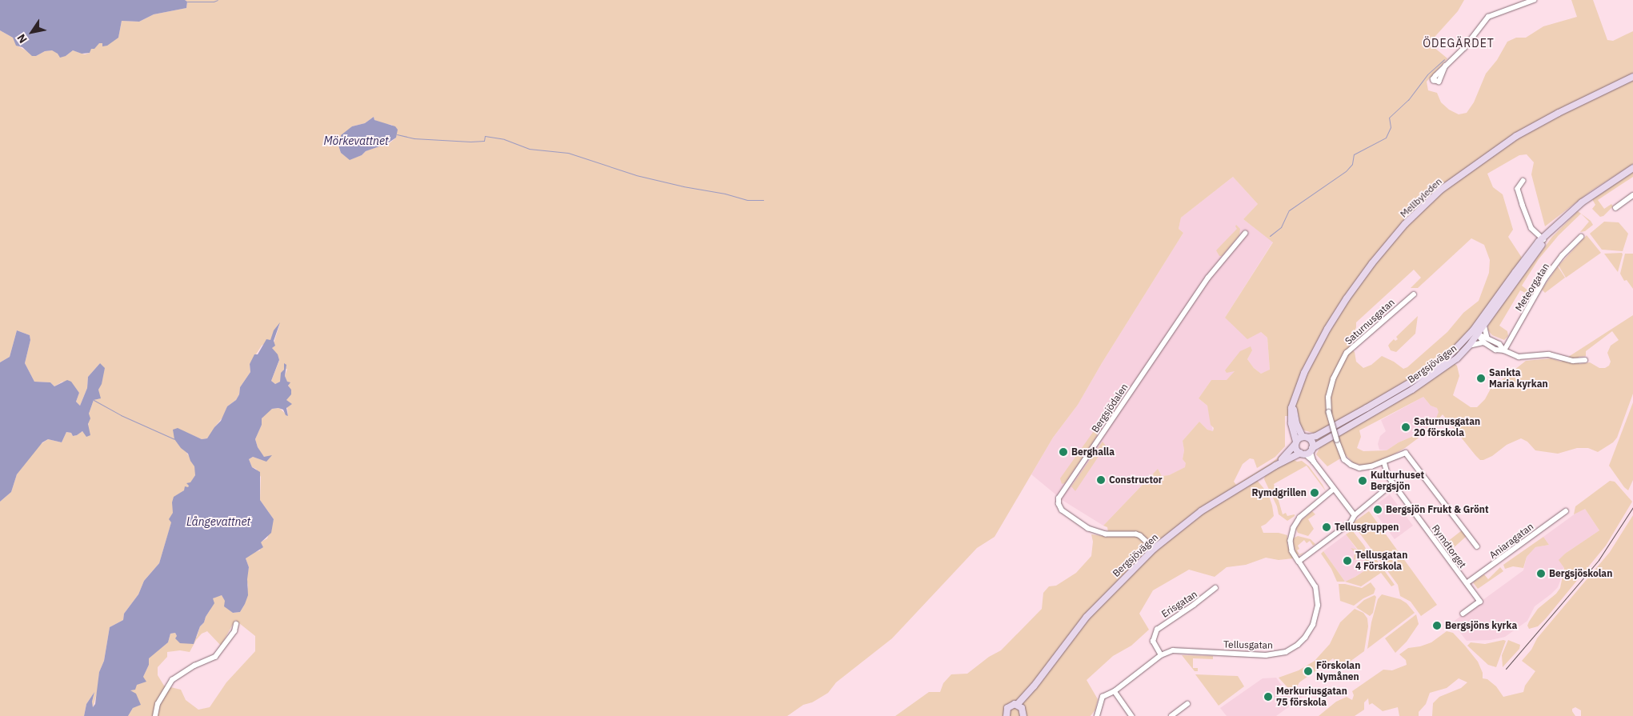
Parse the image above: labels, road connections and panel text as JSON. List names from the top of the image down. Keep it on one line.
{"streets":{"main road":["Mellbyleden","Bergsjövägen"],"street":["Meteorgatan","Saturnusgatan","Bergsjödalen","Aniaragatan","Rymdtorget","Erisgatan","Tellusgatan"]},"crossings":[["Mellbyleden","Bergsjövägen"],["Saturnusgatan","Rymdtorget"],["Bergsjövägen","Bergsjödalen"],["Aniaragatan","Rymdtorget"],["Erisgatan","Tellusgatan"]],"districts":["ÖDEGÄRDET"],"water":["Mörkevattnet","Långevattnet"],"places":["Sankta Maria kyrkan","Saturnusgatan 20 förskola","Berghalla","Constructor","Kulturhuset Bergsjön","Rymdgrillen","Bergsjön Frukt & Grönt","Tellusgruppen","Tellusgatan 4 Förskola","Bergsjöskolan","Bergsjöns kyrka","Förskolan Nymånen","Merkuriusgatan 75 förskola"],"north":"bottom left"}
